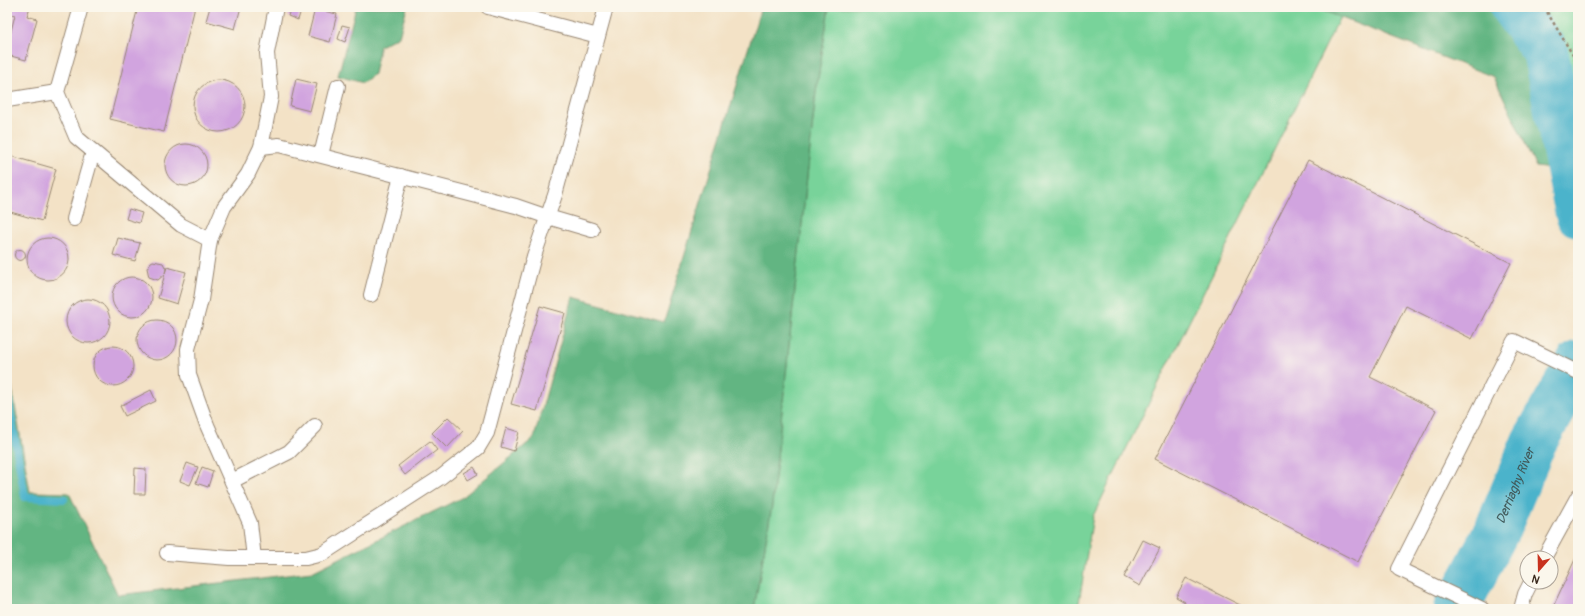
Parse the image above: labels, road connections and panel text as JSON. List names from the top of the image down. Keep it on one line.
{"water":["Derriaghy River"],"north":"bottom"}
